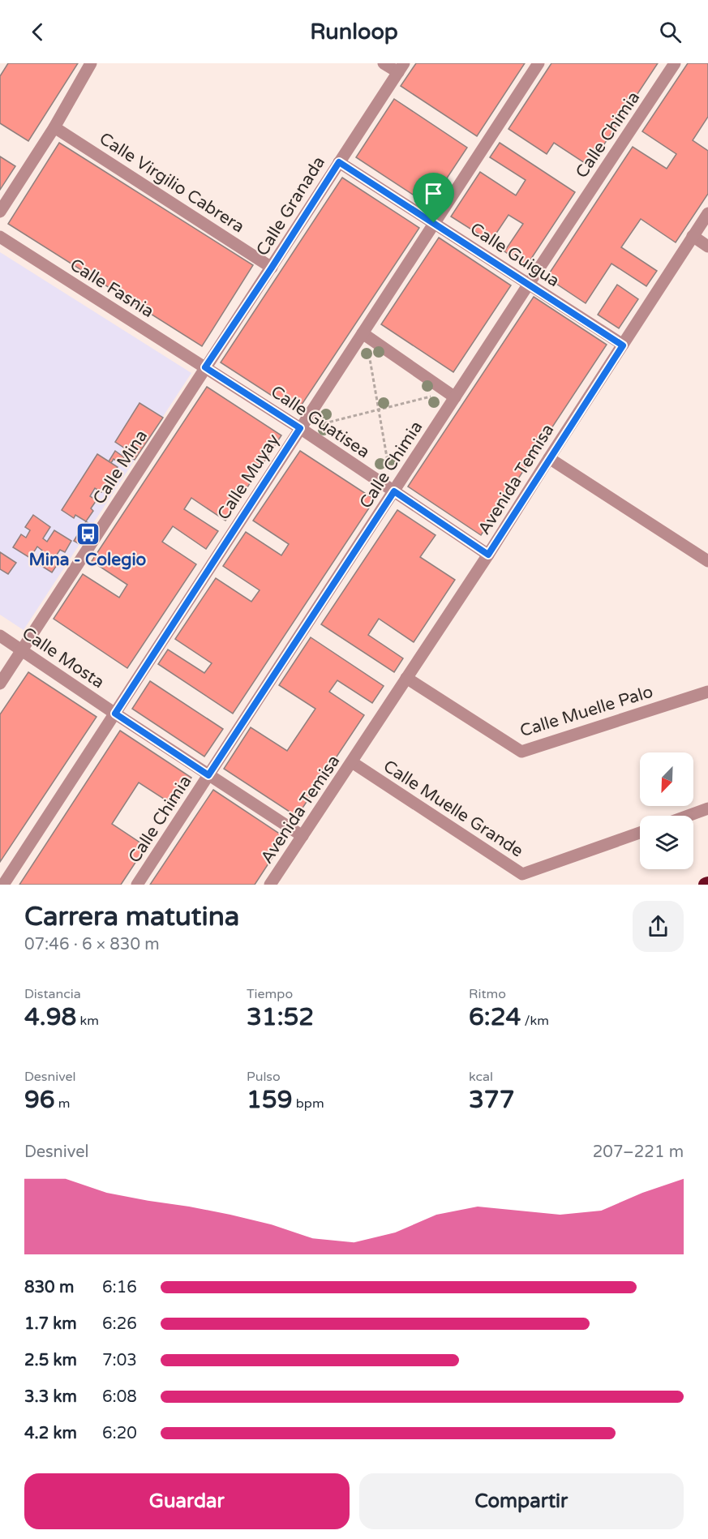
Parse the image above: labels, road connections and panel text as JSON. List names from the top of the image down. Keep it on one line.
{"streets":{"street":["Calle Chimia","Calle Virgilio Cabrera","Calle Granada","Calle Guigua","Calle Fasnia","Calle Guatisea","Calle Mina","Calle Muyay","Avenida Temisa","Calle Mosta","Calle Muelle Palo","Calle Muelle Grande"]},"crossings":[["Calle Chimia","Calle Guigua"],["Calle Chimia","Calle Guatisea"],["Calle Chimia","Calle Mosta"],["Calle Virgilio Cabrera","Calle Granada"],["Calle Granada","Calle Guigua"],["Calle Granada","Calle Fasnia"],["Calle Granada","Calle Guatisea"],["Calle Granada","Calle Mina"],["Calle Guigua","Calle Muyay"],["Calle Guigua","Avenida Temisa"],["Calle Fasnia","Calle Guatisea"],["Calle Fasnia","Calle Mina"],["Calle Guatisea","Calle Mina"],["Calle Guatisea","Calle Muyay"],["Calle Guatisea","Avenida Temisa"],["Calle Mina","Calle Mosta"],["Calle Muyay","Calle Mosta"],["Avenida Temisa","Calle Mosta"],["Avenida Temisa","Calle Muelle Palo"],["Avenida Temisa","Calle Muelle Grande"]],"places":{"bus stop":["Mina - Colegio"]},"north":"bottom left","page":{"header":"Runloop","heading":["Carrera matutina","07:46 · 6 × 830 m"],"stats":[["Distancia","4.98 km"],["Tiempo","31:52"],["Ritmo","6:24 /km"],["Desnivel","96 m"],["Pulso","159 bpm"],["kcal","377"]],"chart":["Desnivel","207–221 m"],"list":[{"name":"830 m","note":"6:16"},{"name":"1.7 km","note":"6:26"},{"name":"2.5 km","note":"7:03"},{"name":"3.3 km","note":"6:08"},{"name":"4.2 km","note":"6:20"}],"buttons":["Guardar","Compartir"]}}
